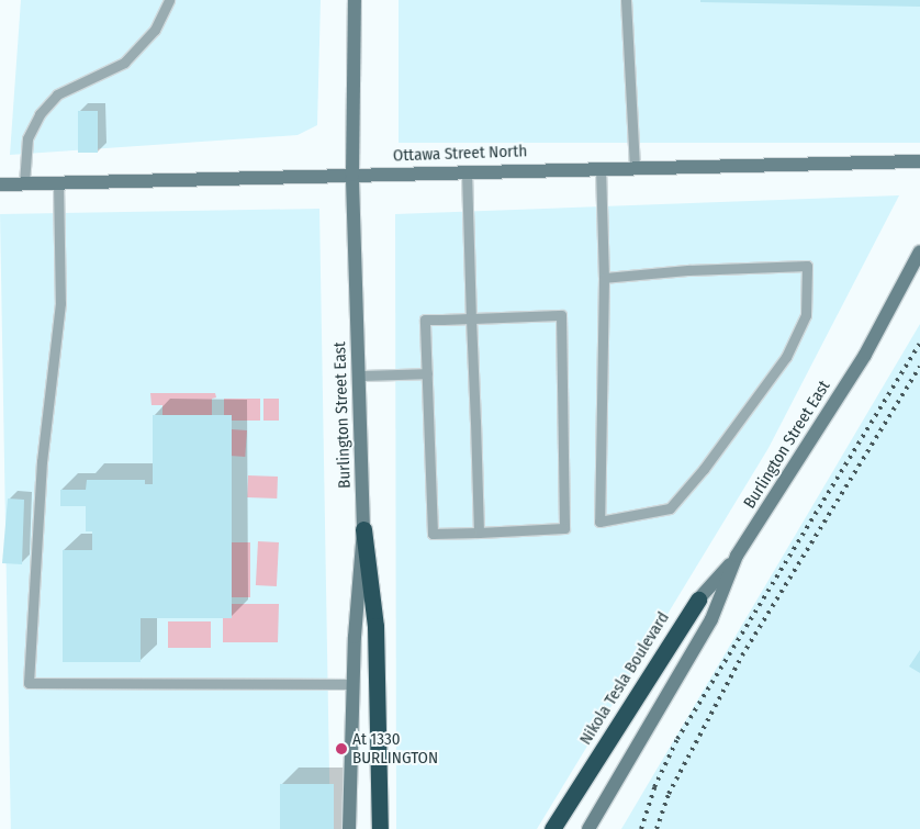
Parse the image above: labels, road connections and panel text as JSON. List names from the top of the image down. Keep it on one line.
{"streets":{"highway":["Nikola Tesla Boulevard"],"main road":["Ottawa Street North","Burlington Street East"]},"crossings":[["Ottawa Street North","Burlington Street East"],["Burlington Street East","Nikola Tesla Boulevard"]],"places":["At 1330 BURLINGTON"]}
